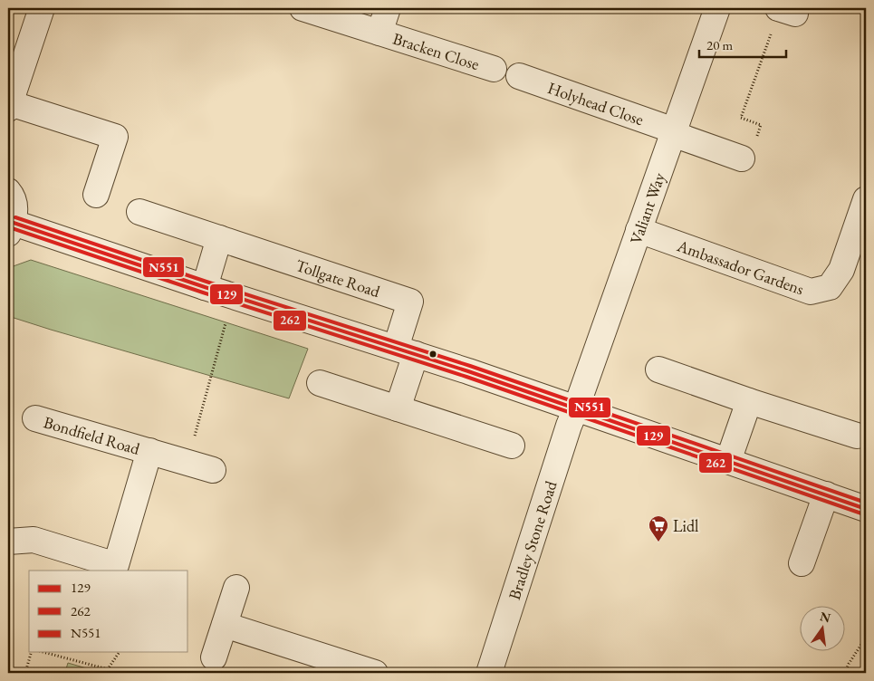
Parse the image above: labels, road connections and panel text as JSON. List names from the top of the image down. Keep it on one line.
{"streets":{"street":["Bracken Close","Holyhead Close","Valiant Way","Ambassador Gardens","Tollgate Road","Bondfield Road","Bradley Stone Road"]},"crossings":[["Holyhead Close","Valiant Way"],["Valiant Way","Ambassador Gardens"],["Valiant Way","Bradley Stone Road"]],"places":{"supermarket":["Lidl"]},"lines":["transit line N551","transit line 129","transit line 262"],"legend":["129","262","N551"],"scale_bar":"20 m","north":"top"}
